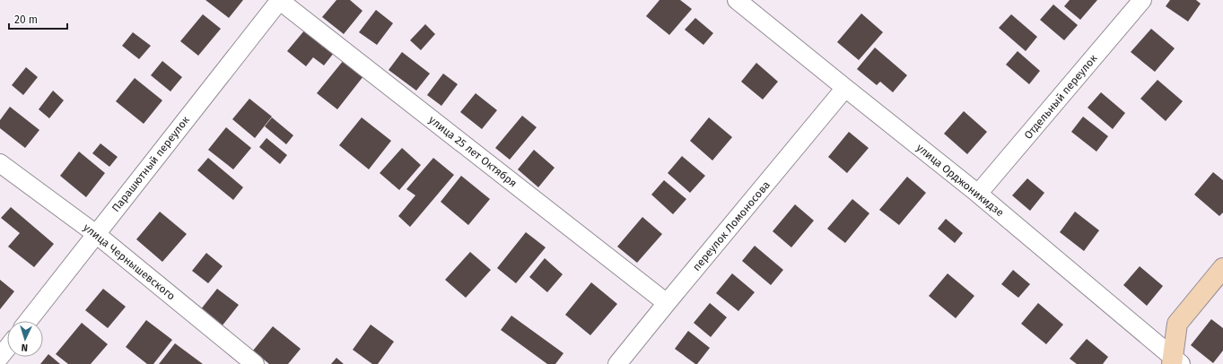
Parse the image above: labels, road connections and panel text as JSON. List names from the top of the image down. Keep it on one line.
{"streets":{"street":["Отдельный переулок","улица 25 лет Октября","Парашютный переулок","улица Орджоникидзе","переулок Ломоносова","улица Чернышевского"]},"crossings":[["Отдельный переулок","улица Орджоникидзе"],["улица 25 лет Октября","Парашютный переулок"],["улица 25 лет Октября","переулок Ломоносова"],["Парашютный переулок","улица Чернышевского"],["улица Орджоникидзе","переулок Ломоносова"]],"scale_bar":"20 m","north":"bottom"}
